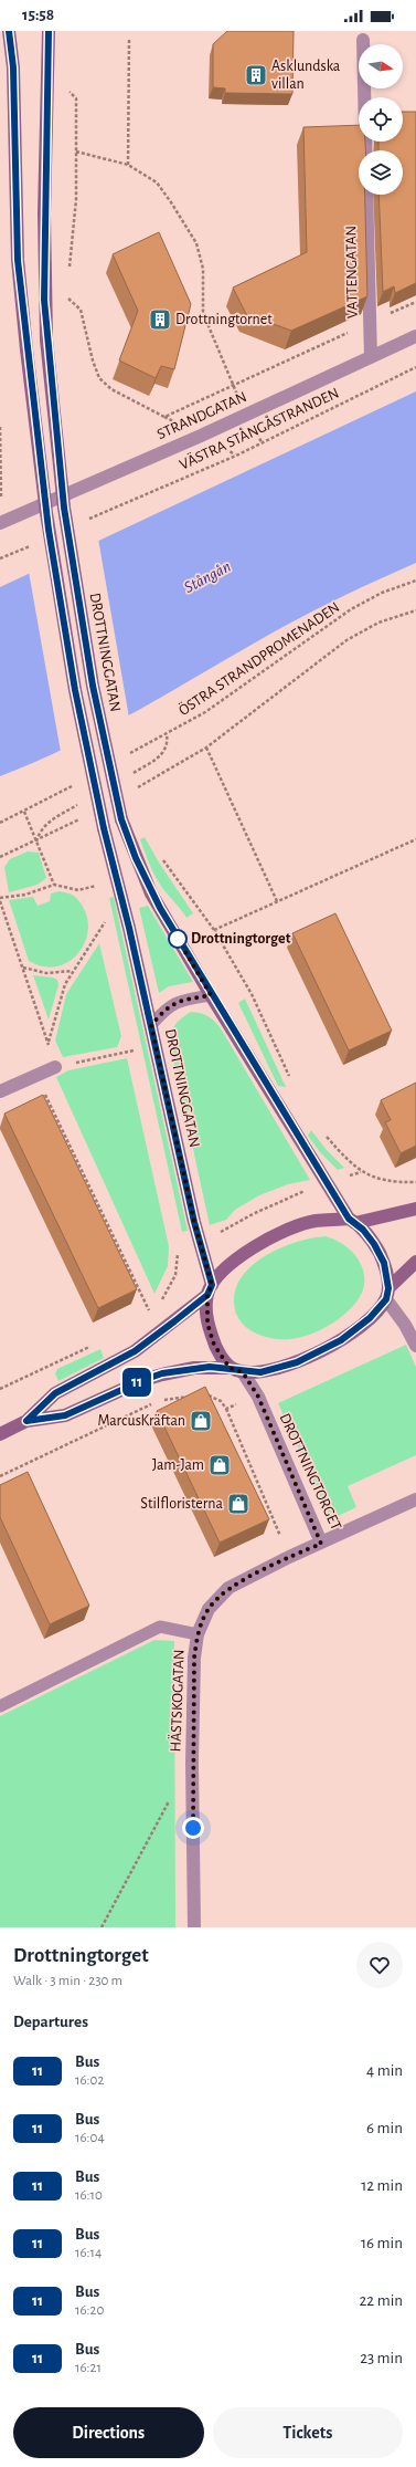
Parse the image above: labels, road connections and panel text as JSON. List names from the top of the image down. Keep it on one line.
{"streets":{"main road":["DROTTNINGGATAN"],"street":["VATTENGATAN","STRANDGATAN","DROTTNINGTORGET","HÄSTSKOGATAN"],"path":["VÄSTRA STÅNGÅSTRANDEN","ÖSTRA STRANDPROMENADEN"]},"crossings":[["VATTENGATAN","STRANDGATAN"],["DROTTNINGTORGET","HÄSTSKOGATAN"]],"water":["Stångån"],"places":{"building":["Asklundska villan","Drottningtornet"],"other":["Drottningtorget"],"shop":["MarcusKräftan","Jam-Jam","Stilfloristerna"]},"lines":["bus line 11"],"north":"right","page":{"status":"15:58","on_map":"11","heading":[["Drottningtorget","Walk · 3 min · 230 m"],"Departures"],"list":[{"mark":"11","name":"Bus","note":"16:02","value":"4 min"},{"mark":"11","name":"Bus","note":"16:04","value":"6 min"},{"mark":"11","name":"Bus","note":"16:10","value":"12 min"},{"mark":"11","name":"Bus","note":"16:14","value":"16 min"},{"mark":"11","name":"Bus","note":"16:20","value":"22 min"},{"mark":"11","name":"Bus","note":"16:21","value":"23 min"}],"buttons":["Directions","Tickets"]}}
